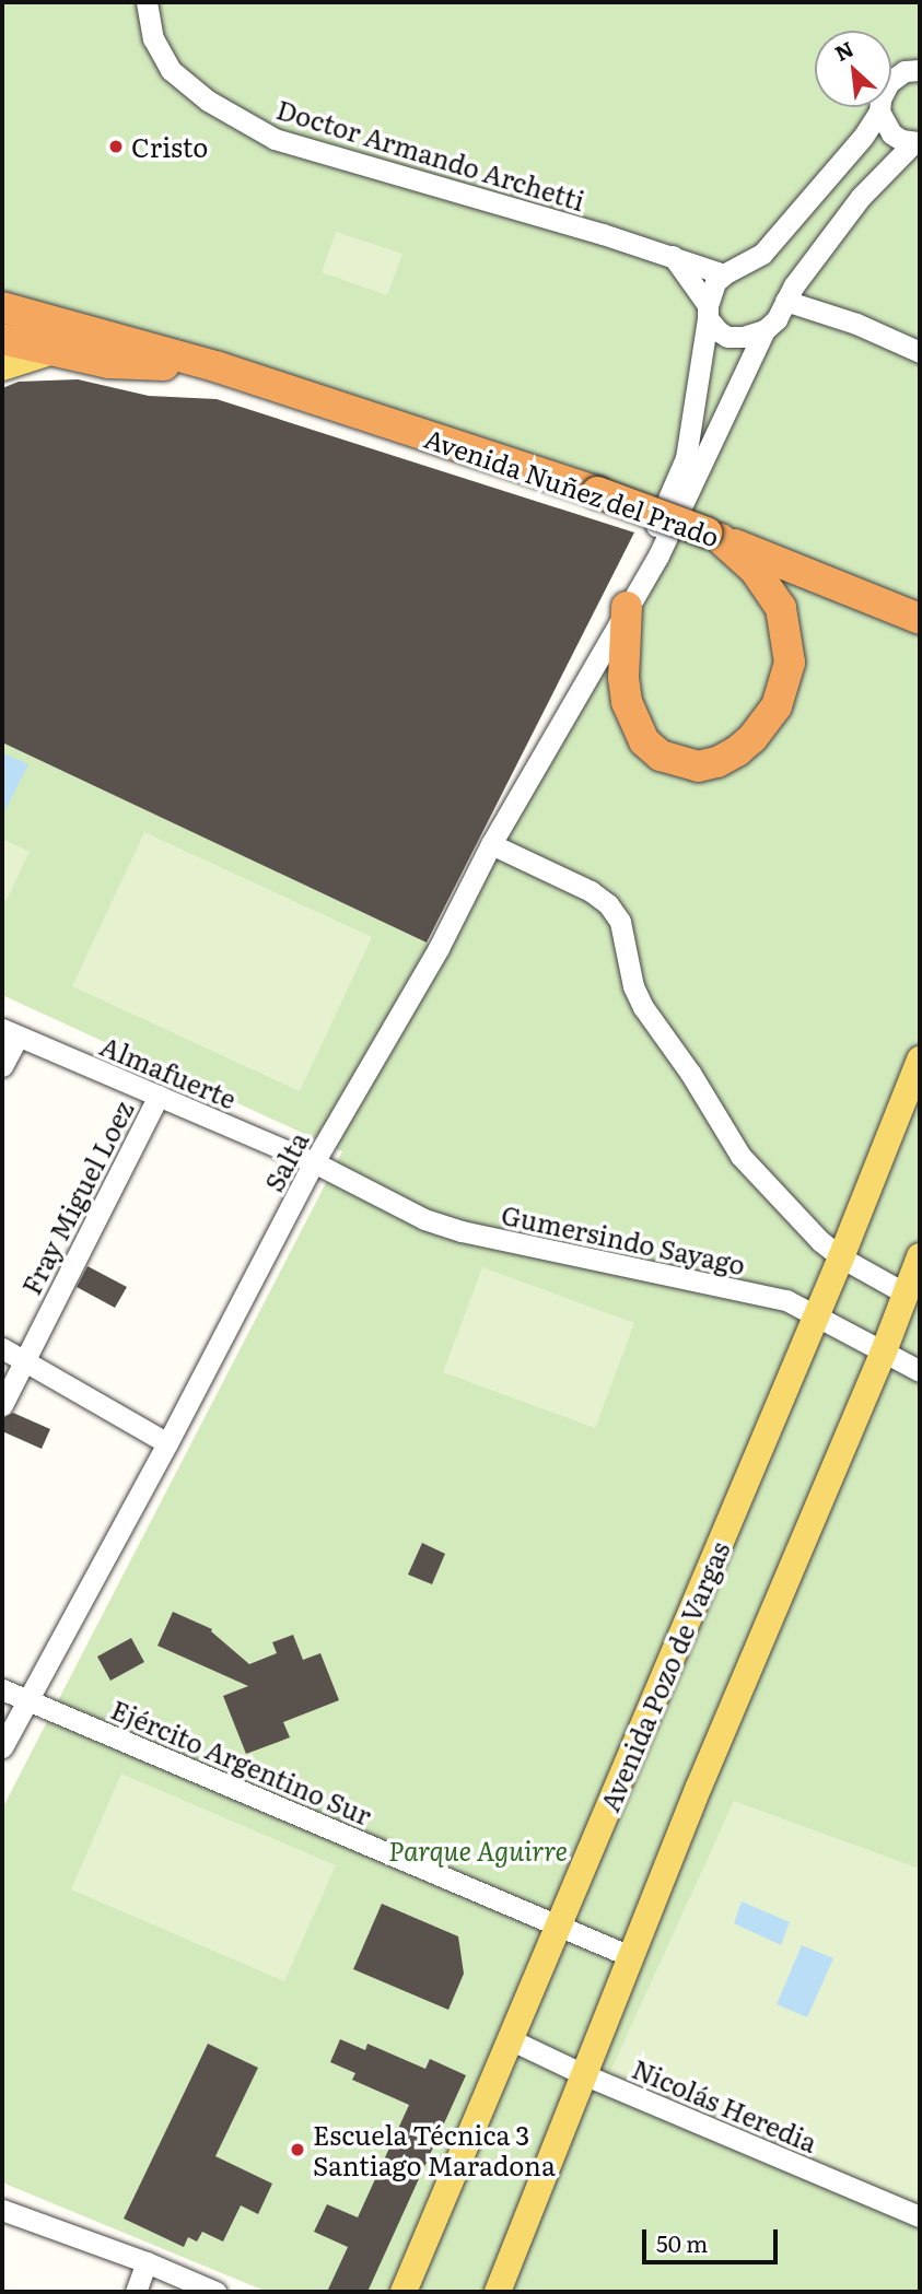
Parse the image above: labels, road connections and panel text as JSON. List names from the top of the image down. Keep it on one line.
{"streets":{"highway":["Avenida Nuñez del Prado"],"main road":["Avenida Pozo de Vargas"],"street":["Doctor Armando Archetti","Almafuerte","Salta","Fray Miguel Loez","Gumersindo Sayago","Ejército Argentino Sur","Nicolás Heredia"]},"crossings":[["Almafuerte","Salta"],["Almafuerte","Fray Miguel Loez"],["Almafuerte","Gumersindo Sayago"],["Salta","Gumersindo Sayago"],["Salta","Ejército Argentino Sur"],["Gumersindo Sayago","Avenida Pozo de Vargas"],["Avenida Pozo de Vargas","Ejército Argentino Sur"],["Avenida Pozo de Vargas","Nicolás Heredia"]],"parks":["Parque Aguirre"],"places":["Cristo","Escuela Técnica 3 Santiago Maradona"],"scale_bar":"50 m","north":"top left"}
